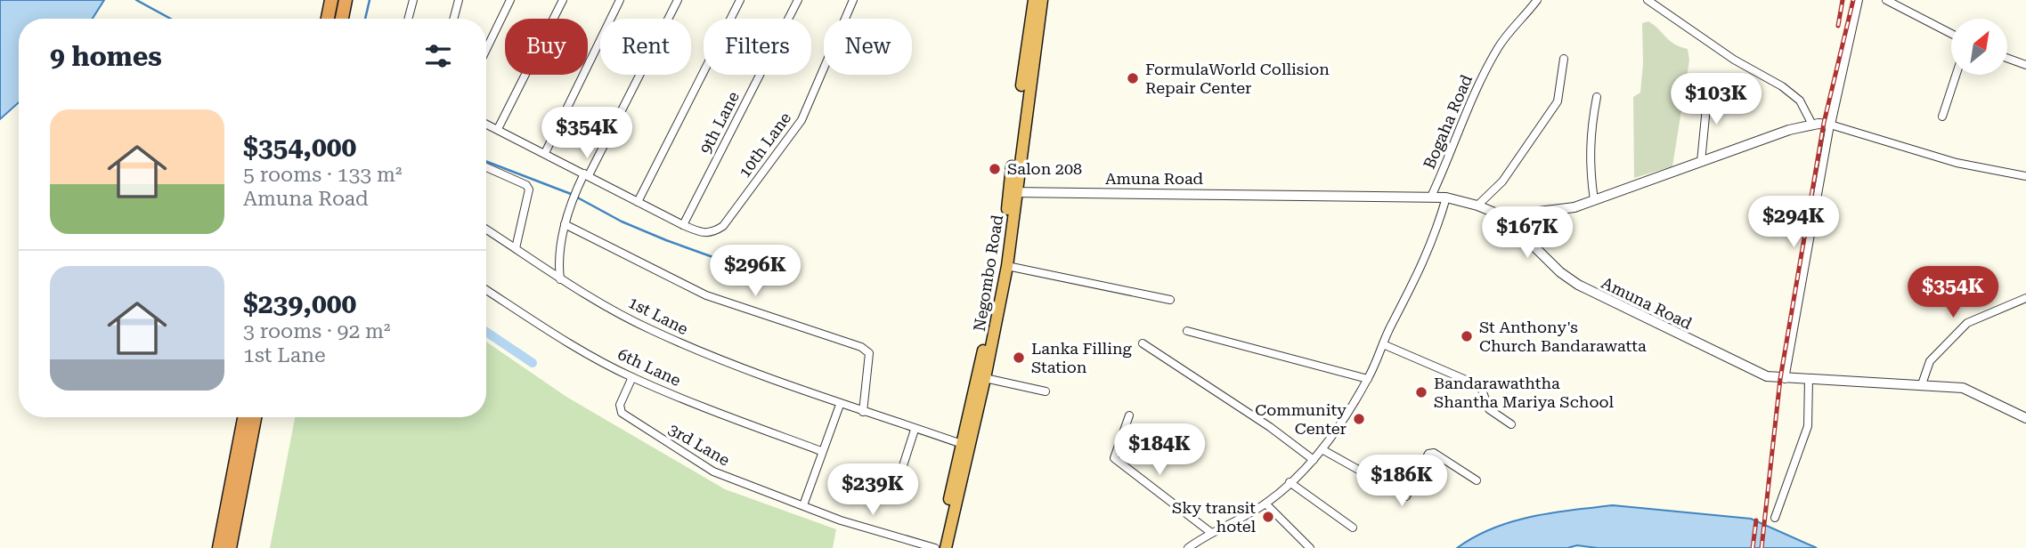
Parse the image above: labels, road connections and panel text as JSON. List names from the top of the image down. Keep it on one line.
{"streets":{"highway":["Negombo Road"],"street":["Bogaha Road","9th Lane","10th Lane","Amuna Road","1st Lane","6th Lane","3rd Lane"]},"crossings":[["Bogaha Road","Amuna Road"],["9th Lane","10th Lane"],["Amuna Road","Negombo Road"],["Negombo Road","1st Lane"],["6th Lane","3rd Lane"]],"places":["FormulaWorld Collision Repair Center","Salon 208","St Anthony's Church Bandarawatta","Lanka Filling Station","Bandarawaththa Shantha Mariya School","Community Center","Sky transit hotel"],"north":"top right","page":{"chip":["Buy","Rent","Filters","New"],"heading":"9 homes","price":["$103K","$354K","$294K","$167K","$296K","$354K","$184K","$186K","$239K"],"list":[{"name":"$354,000","note":"5 rooms · 133 m² · Amuna Road"},{"name":"$239,000","note":"3 rooms · 92 m² · 1st Lane"}]}}
